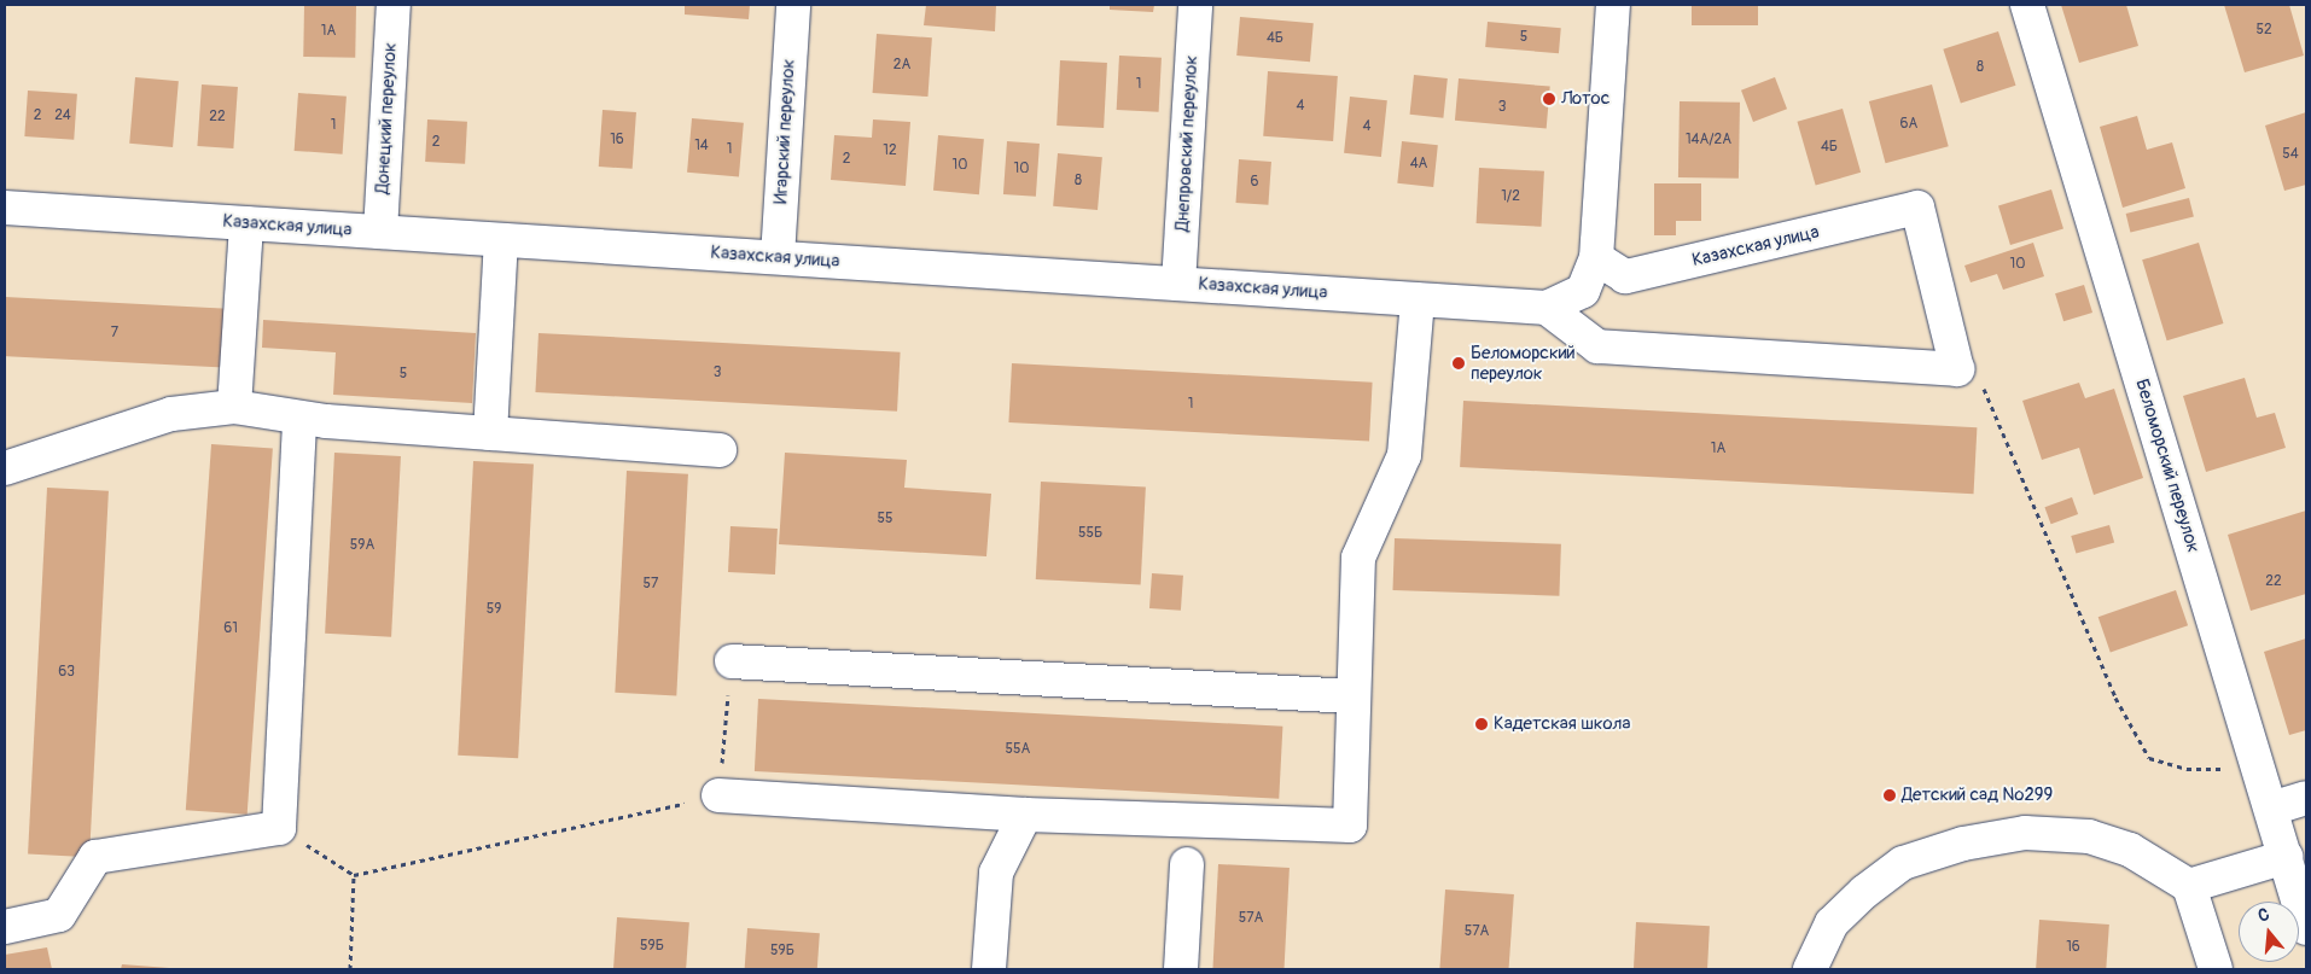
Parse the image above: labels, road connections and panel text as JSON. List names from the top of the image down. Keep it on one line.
{"streets":{"street":["Донецкий переулок","Игарский переулок","Днепровский переулок","Казахская улица","Беломорский переулок"]},"crossings":[["Донецкий переулок","Казахская улица"],["Игарский переулок","Казахская улица"],["Днепровский переулок","Казахская улица"]],"places":["Лотос","Беломорский переулок","Кадетская школа","Детский сад №299"],"house_numbers":["52","1А","5","4Б","2А","8","1","4","3","2","24","22","6А","1","4","16","14А/2А","2","14","4Б","1","12","54","2","4А","10","10","8","6","1/2","10","7","3","5","1","1А","55","55Б","59А","22","57","59","61","63","55А","57А","57А","59Б","16","59Б"],"north":"top"}
